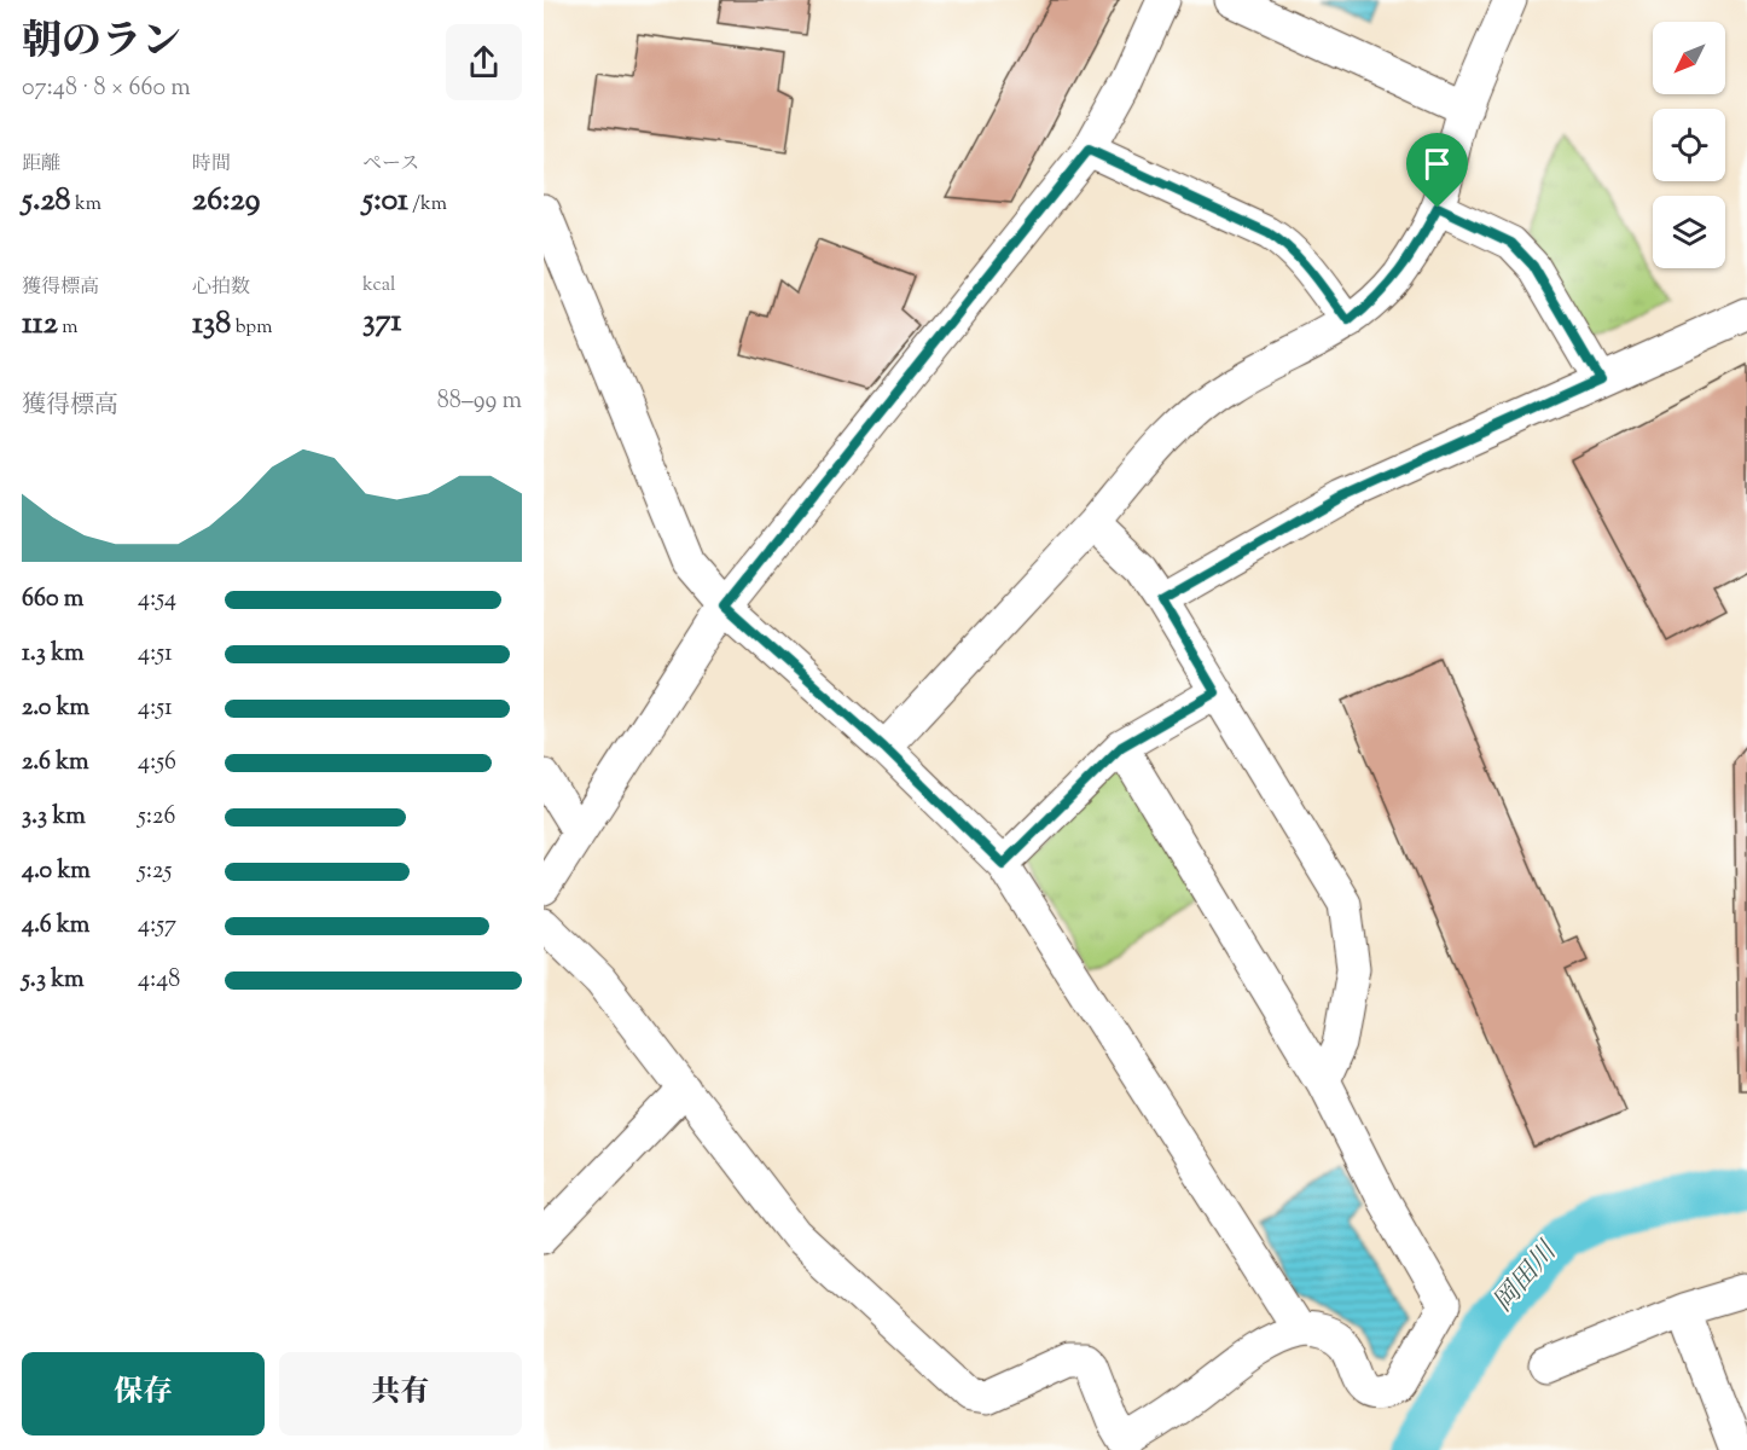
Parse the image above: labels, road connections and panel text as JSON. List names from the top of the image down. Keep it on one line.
{"water":["岡田川"],"north":"bottom left","page":{"heading":["朝のラン","07:48 · 8 × 660 m"],"stats":[["距離","5.28 km"],["時間","26:29"],["ペース","5:01 /km"],["獲得標高","112 m"],["心拍数","138 bpm"],["kcal","371"]],"chart":["獲得標高","88–99 m"],"list":[{"name":"660 m","note":"4:54"},{"name":"1.3 km","note":"4:51"},{"name":"2.0 km","note":"4:51"},{"name":"2.6 km","note":"4:56"},{"name":"3.3 km","note":"5:26"},{"name":"4.0 km","note":"5:25"},{"name":"4.6 km","note":"4:57"},{"name":"5.3 km","note":"4:48"}],"buttons":["保存","共有"]}}
